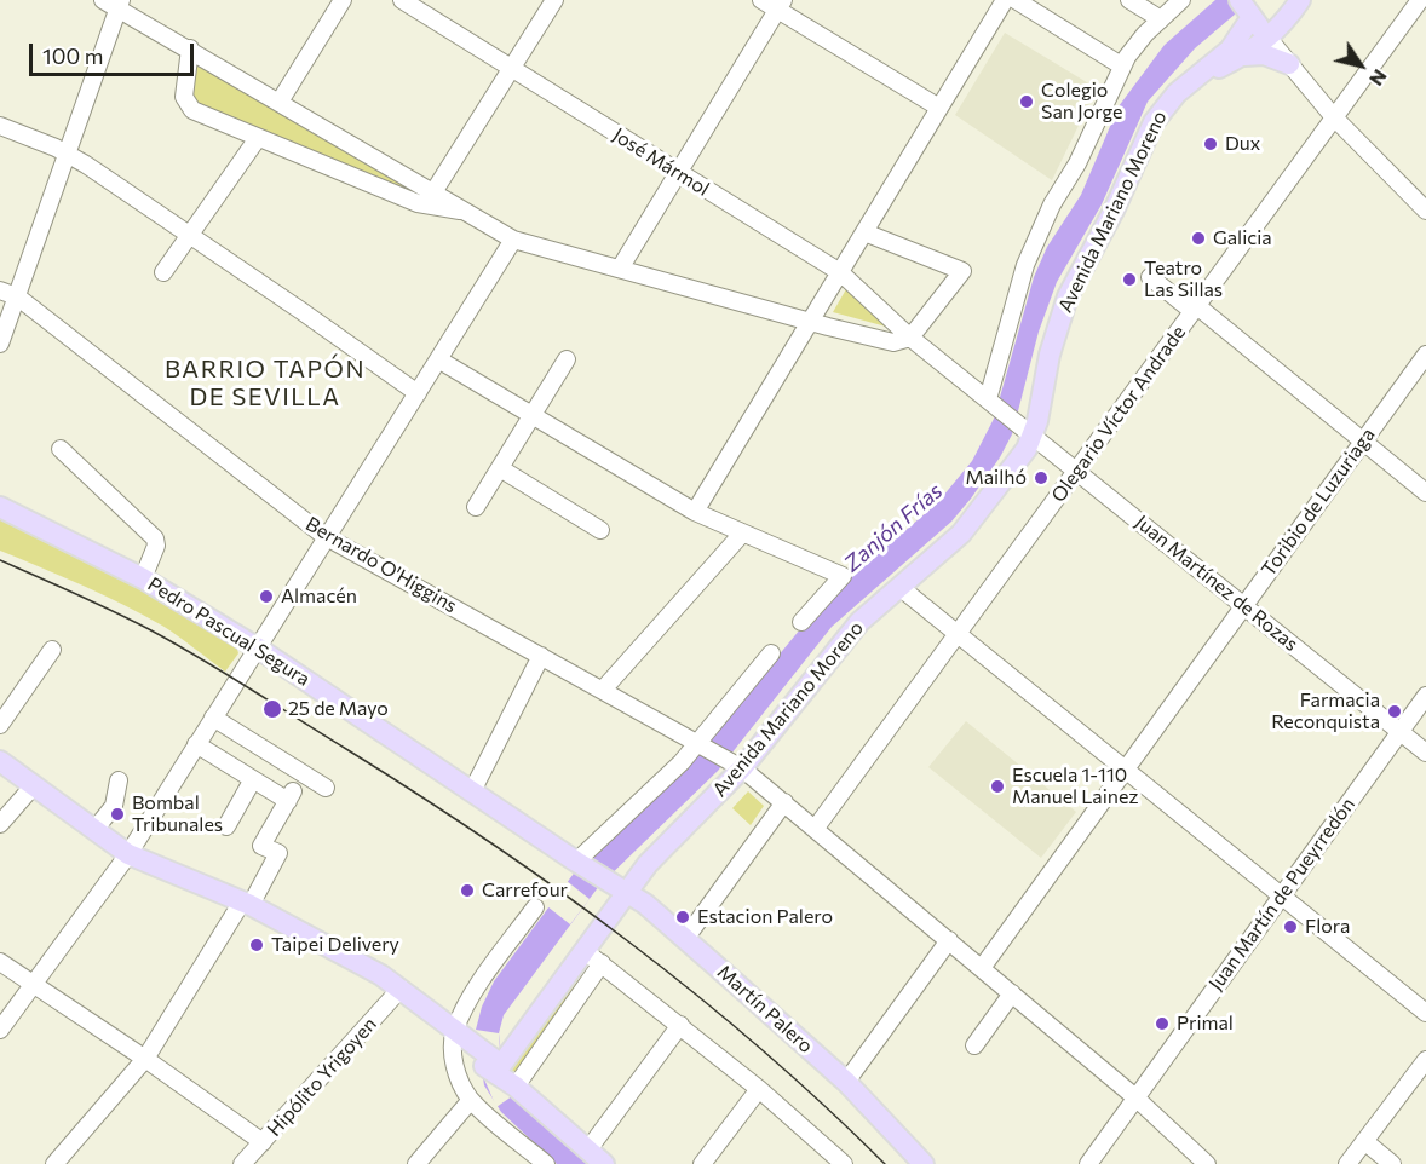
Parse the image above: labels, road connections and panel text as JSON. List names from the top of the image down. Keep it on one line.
{"streets":{"main road":["Avenida Mariano Moreno","Pedro Pascual Segura","Martín Palero"],"street":["José Mármol","Olegario Víctor Andrade","Toribio de Luzuriaga","Bernardo O'Higgins","Juan Martínez de Rozas","Juan Martín de Pueyrredón","Hipólito Yrigoyen"]},"crossings":[["José Mármol","Juan Martínez de Rozas"],["Avenida Mariano Moreno","Bernardo O'Higgins"],["Avenida Mariano Moreno","Juan Martínez de Rozas"],["Avenida Mariano Moreno","Martín Palero"],["Olegario Víctor Andrade","Bernardo O'Higgins"],["Olegario Víctor Andrade","Juan Martínez de Rozas"],["Toribio de Luzuriaga","Bernardo O'Higgins"],["Toribio de Luzuriaga","Juan Martínez de Rozas"],["Bernardo O'Higgins","Juan Martín de Pueyrredón"],["Juan Martínez de Rozas","Juan Martín de Pueyrredón"],["Pedro Pascual Segura","Martín Palero"]],"districts":["BARRIO TAPÓN DE SEVILLA"],"water":["Zanjón Frías"],"places":["Colegio San Jorge","Dux","Galicia","Teatro Las Sillas","Mailhó","Almacén","25 de Mayo","Farmacia Reconquista","Escuela 1-110 Manuel Lainez","Bombal Tribunales","Carrefour","Estacion Palero","Flora","Taipei Delivery","Primal"],"scale_bar":"100 m","north":"bottom right"}
